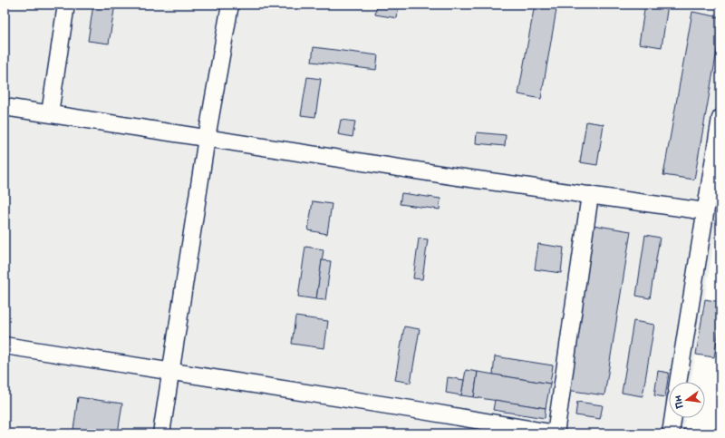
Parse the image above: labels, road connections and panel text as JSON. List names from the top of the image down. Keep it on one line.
{"north":"left"}
